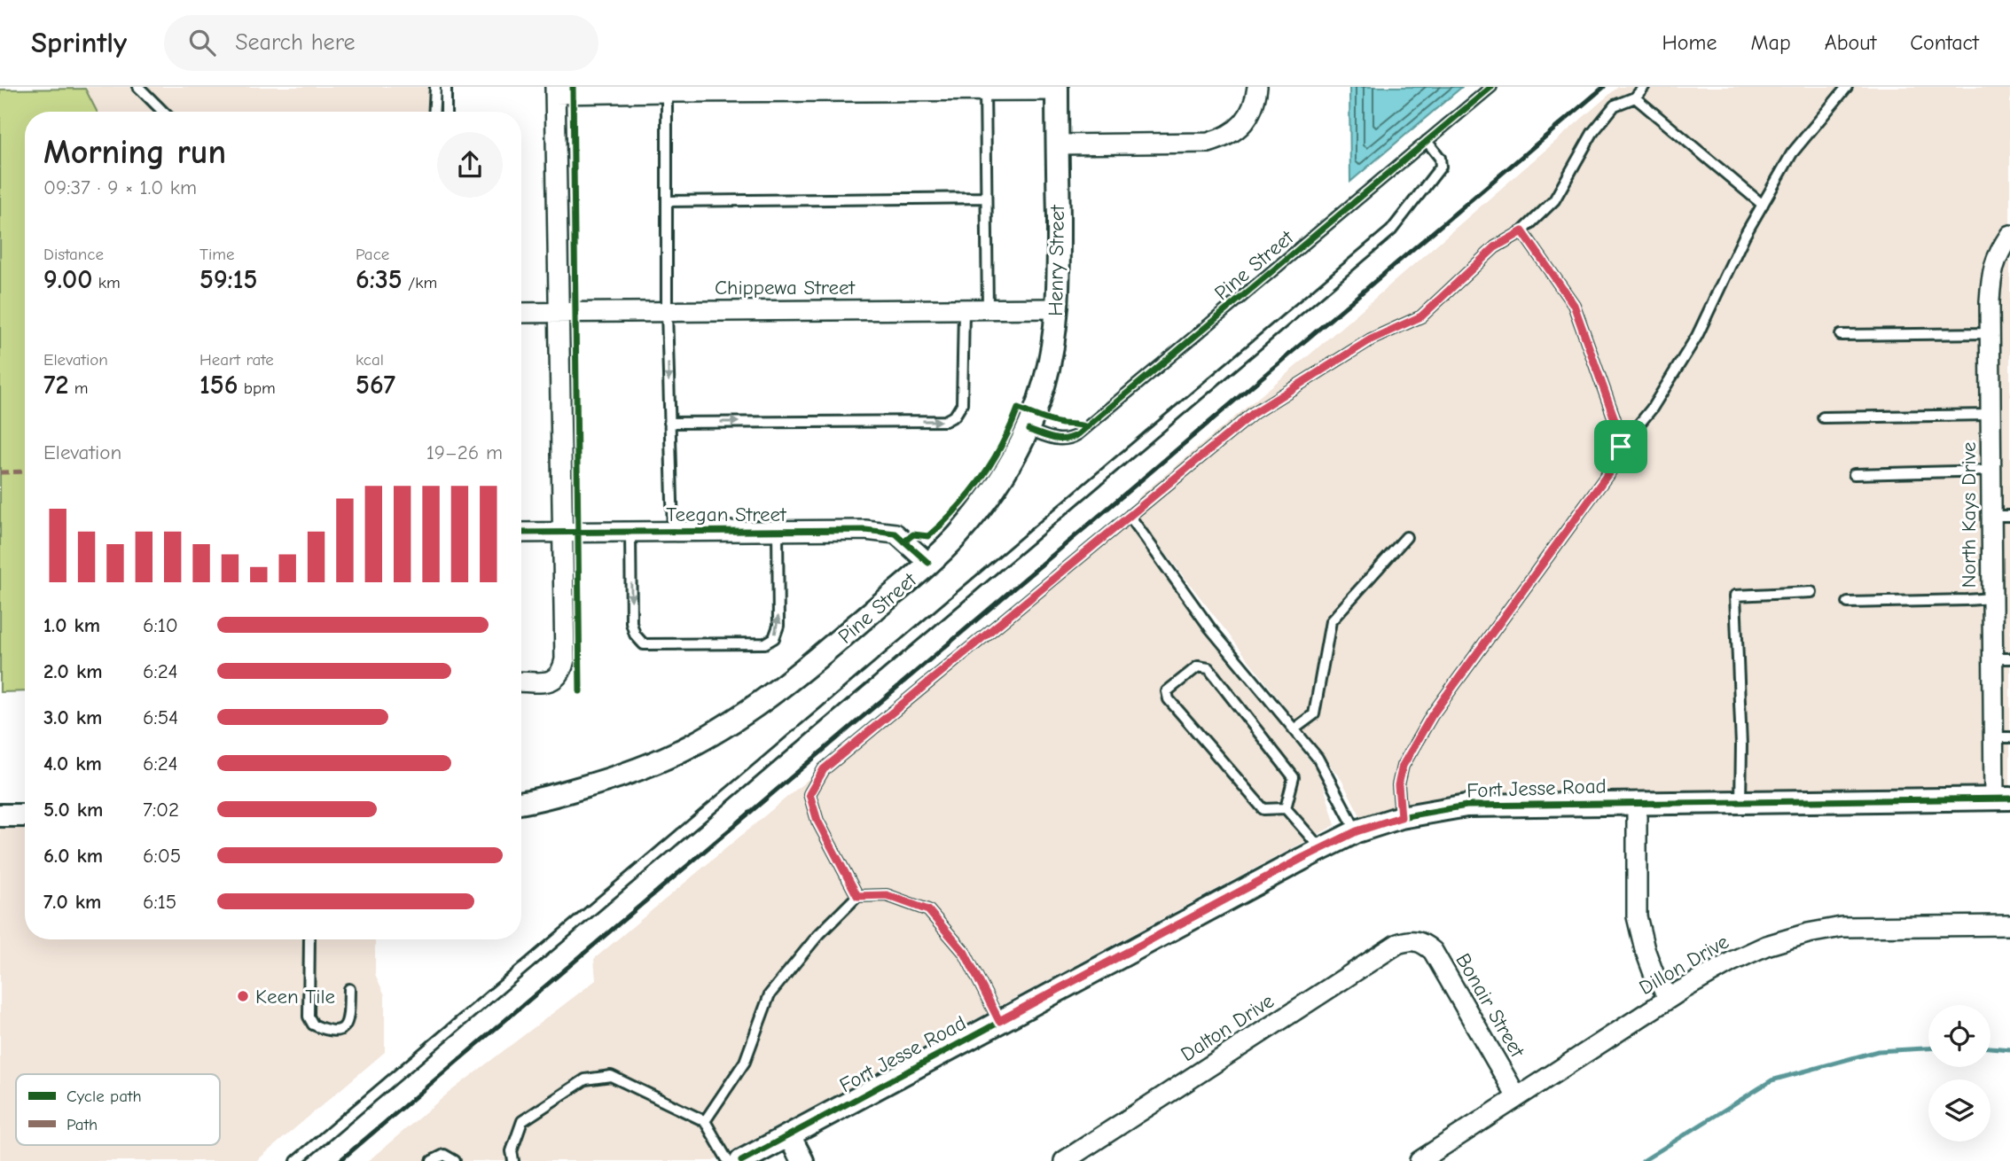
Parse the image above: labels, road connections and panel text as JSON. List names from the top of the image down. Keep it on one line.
{"streets":{"street":["Henry Street","Pine Street","Chippewa Street","Teegan Street","North Kays Drive","Fort Jesse Road","Dillon Drive","Bonair Street","Dalton Drive"]},"crossings":[["Henry Street","Pine Street"],["Henry Street","Chippewa Street"],["Pine Street","Teegan Street"],["North Kays Drive","Fort Jesse Road"],["Dillon Drive","Bonair Street"],["Bonair Street","Dalton Drive"]],"places":["Keen Tile"],"legend":["Cycle path","Path"],"page":{"header":"Sprintly","search":"Search here","nav":["Home","Map","About","Contact"],"heading":["Morning run","09:37 · 9 × 1.0 km"],"stats":[["Distance","9.00 km"],["Time","59:15"],["Pace","6:35 /km"],["Elevation","72 m"],["Heart rate","156 bpm"],["kcal","567"]],"chart":["Elevation","19–26 m"],"list":[{"name":"1.0 km","note":"6:10"},{"name":"2.0 km","note":"6:24"},{"name":"3.0 km","note":"6:54"},{"name":"4.0 km","note":"6:24"},{"name":"5.0 km","note":"7:02"},{"name":"6.0 km","note":"6:05"},{"name":"7.0 km","note":"6:15"}]}}
